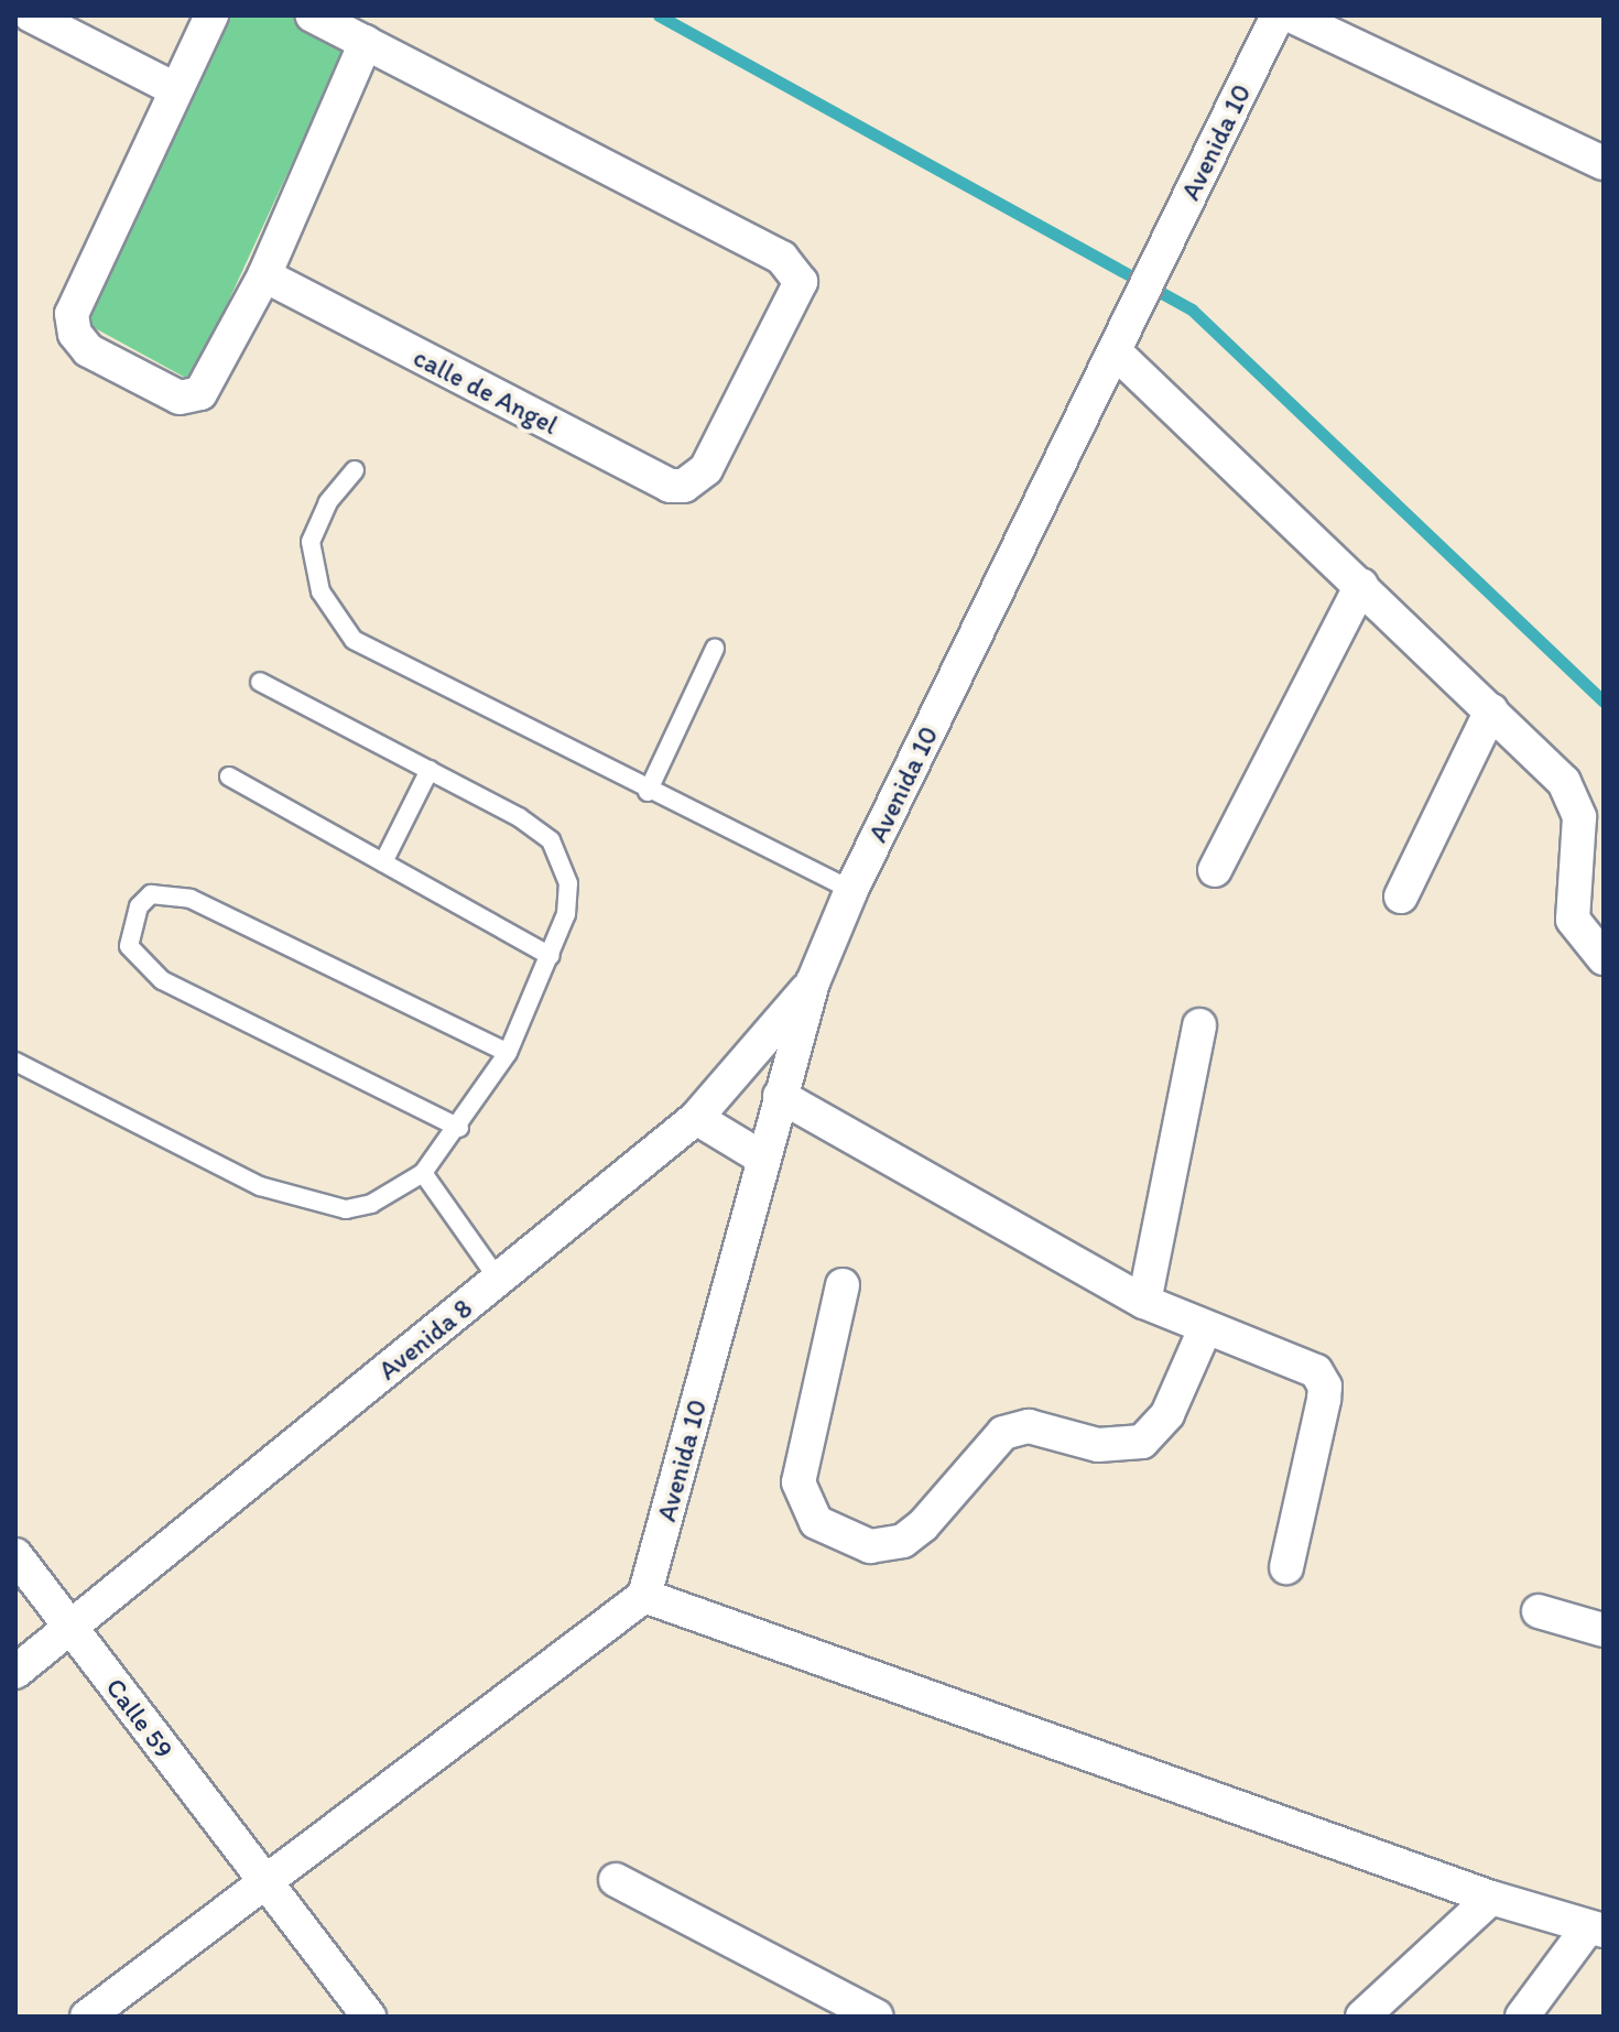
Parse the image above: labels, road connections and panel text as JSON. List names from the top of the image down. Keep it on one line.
{"streets":{"street":["Avenida 10","calle de Angel","Avenida 8","Calle 59"]},"crossings":[["Avenida 10","Avenida 8"],["Avenida 8","Calle 59"]]}
